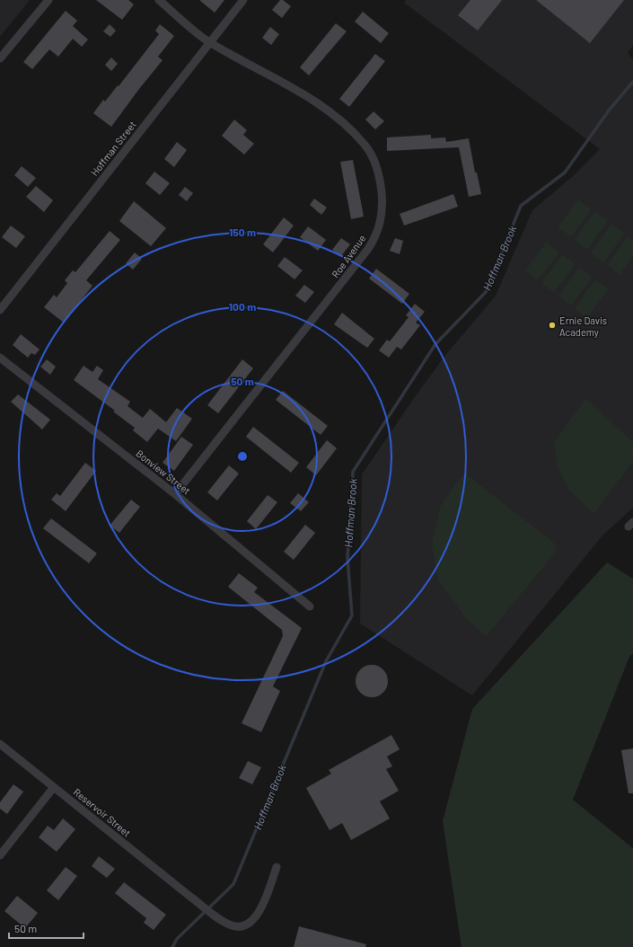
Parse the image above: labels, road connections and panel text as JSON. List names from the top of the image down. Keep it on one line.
{"streets":{"street":["Hoffman Street","Roe Avenue","Bonview Street","Reservoir Street"]},"crossings":[["Hoffman Street","Roe Avenue"],["Roe Avenue","Bonview Street"]],"water":["Hoffman Brook"],"places":["Ernie Davis Academy"],"scale_bar":"50 m","rings":["150 m","100 m","50 m"]}
